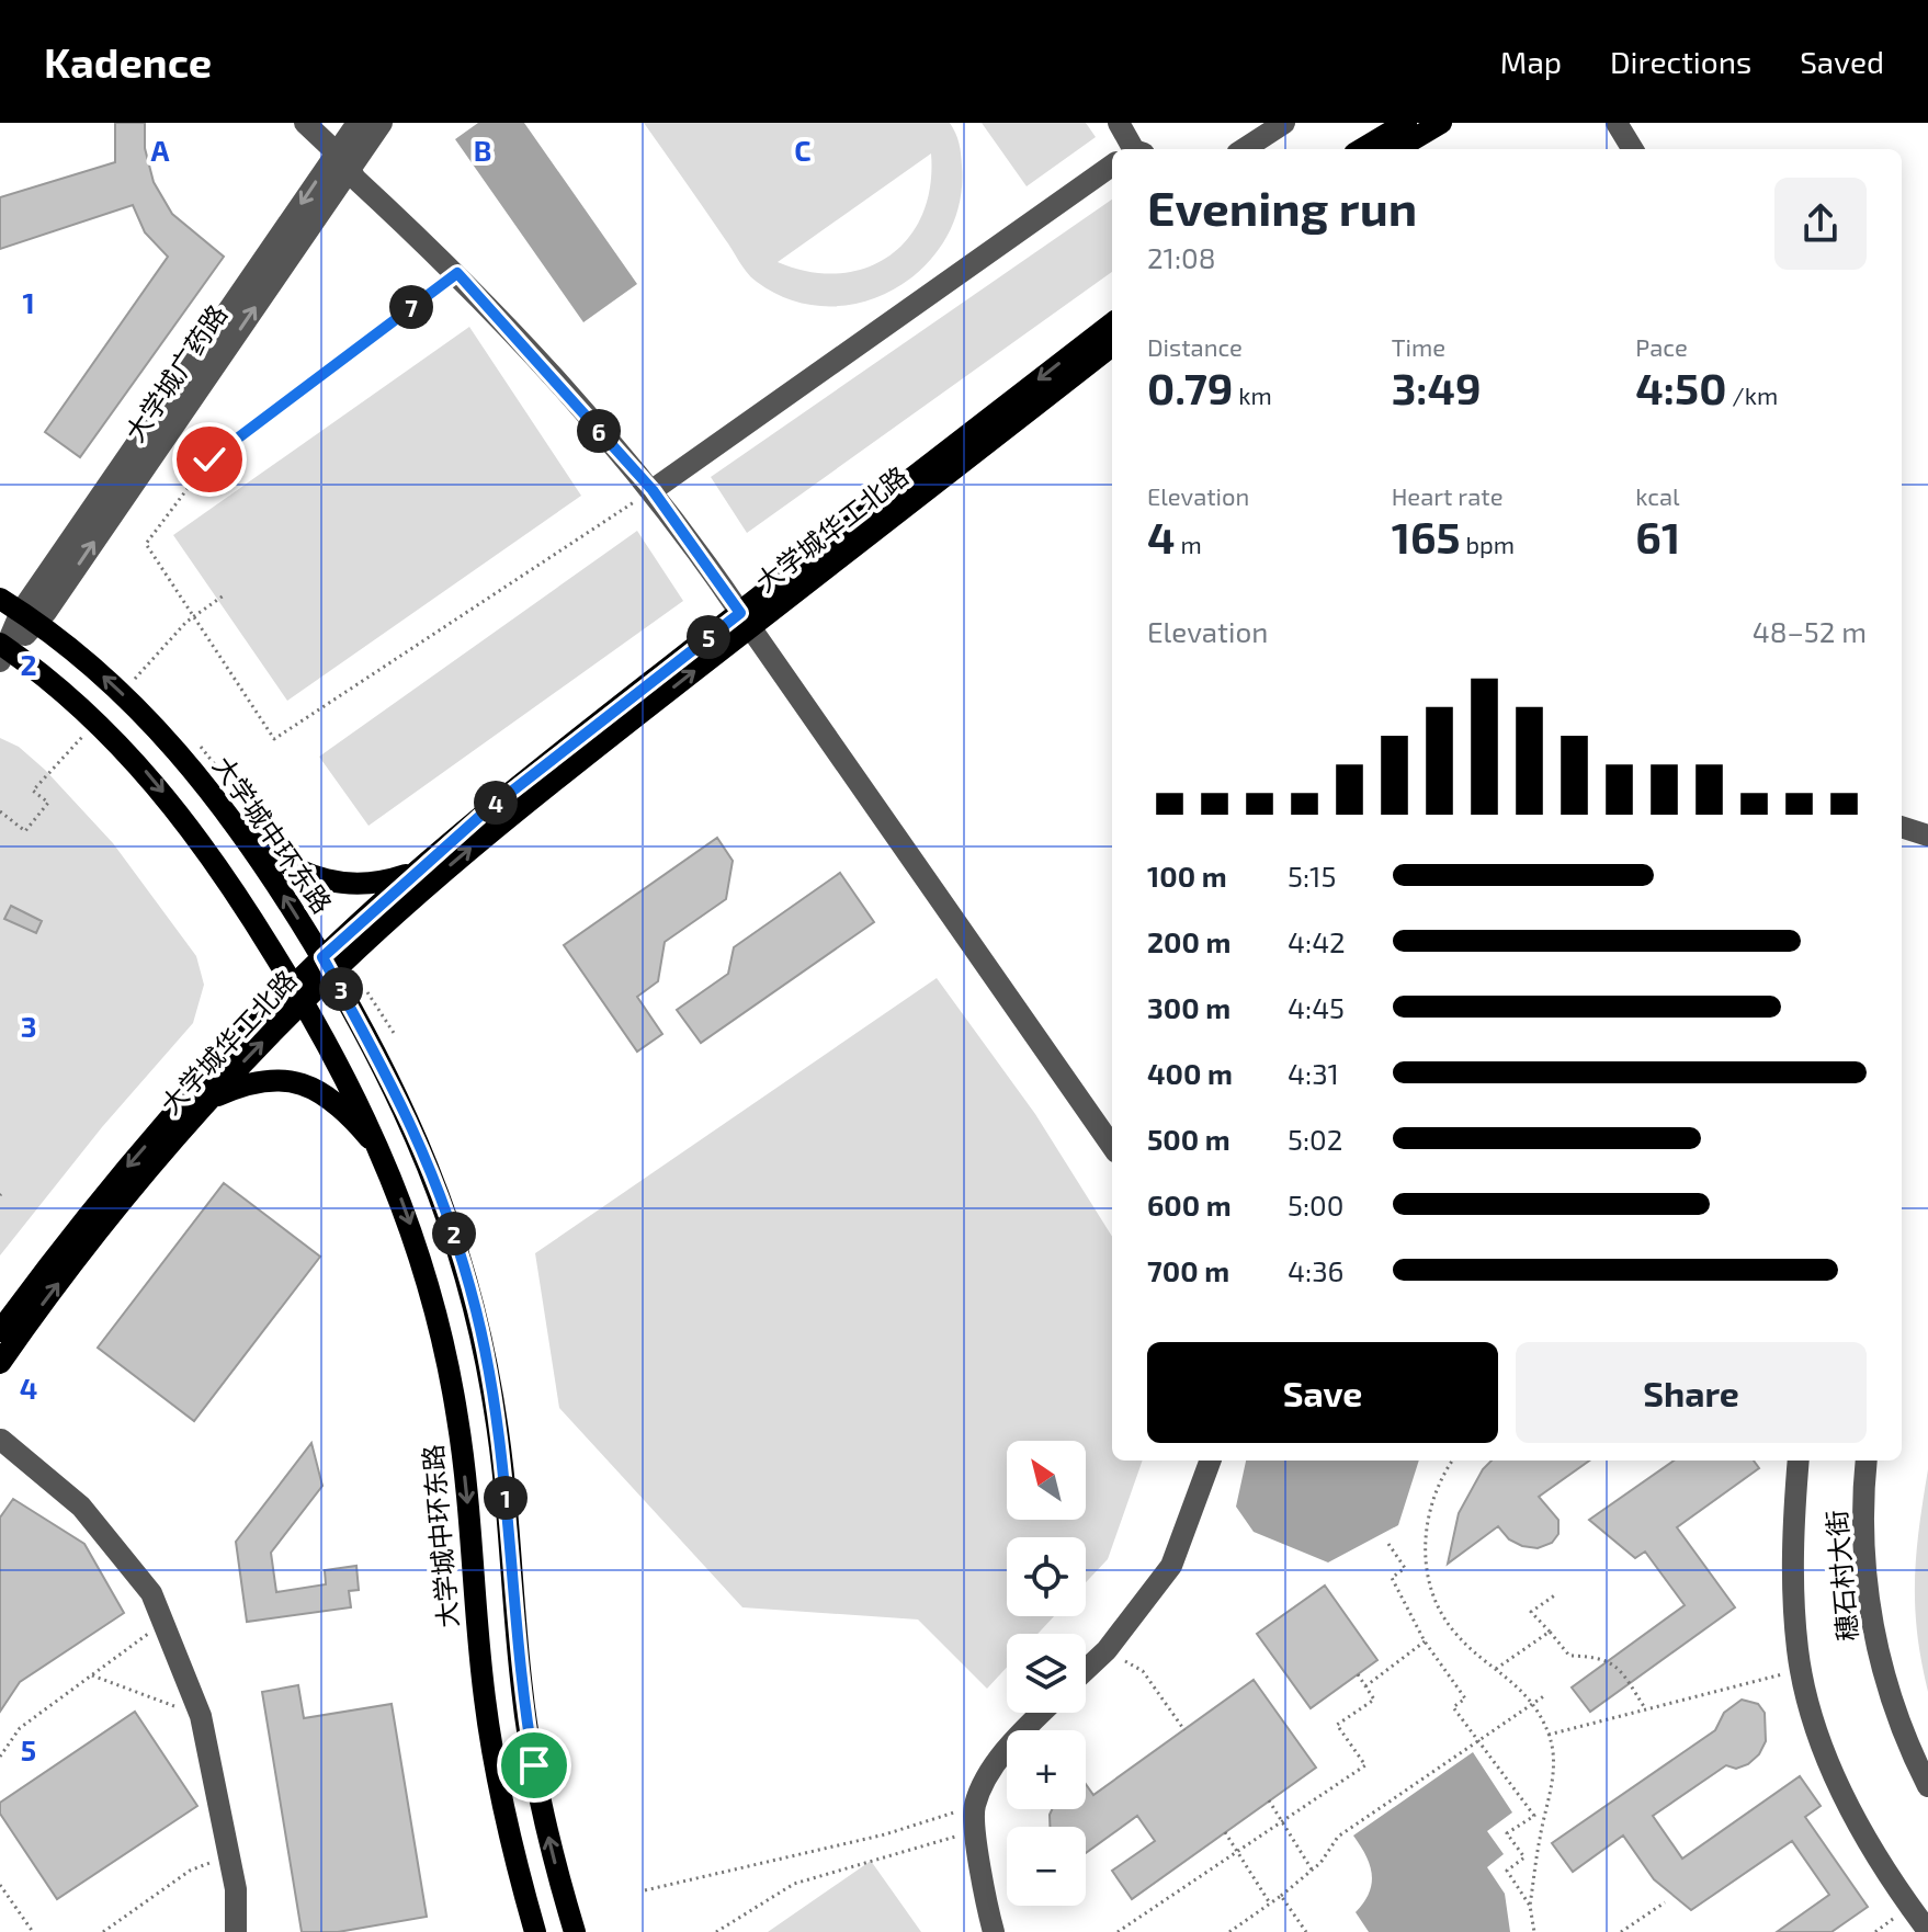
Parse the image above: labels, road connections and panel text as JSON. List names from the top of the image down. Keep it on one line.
{"streets":{"main road":["大学城华工北路","大学城中环东路"],"street":["大学城广药路","穗石村大街"]},"crossings":[["大学城广药路","大学城中环东路"],["大学城华工北路","大学城中环东路"]],"north":"top left","page":{"header":"Kadence","nav":["Map","Directions","Saved"],"heading":["Evening run","21:08"],"pins":["7","6","5","4","3","2","1"],"stats":[["Distance","0.79 km"],["Time","3:49"],["Pace","4:50 /km"],["Elevation","4 m"],["Heart rate","165 bpm"],["kcal","61"]],"chart":["Elevation","48–52 m"],"list":[{"name":"100 m","note":"5:15"},{"name":"200 m","note":"4:42"},{"name":"300 m","note":"4:45"},{"name":"400 m","note":"4:31"},{"name":"500 m","note":"5:02"},{"name":"600 m","note":"5:00"},{"name":"700 m","note":"4:36"}],"buttons":["Save","Share"],"map_buttons":["+","−"]},"grid":{"columns":["A","B","C"],"rows":["1","2","3","4","5"]}}
